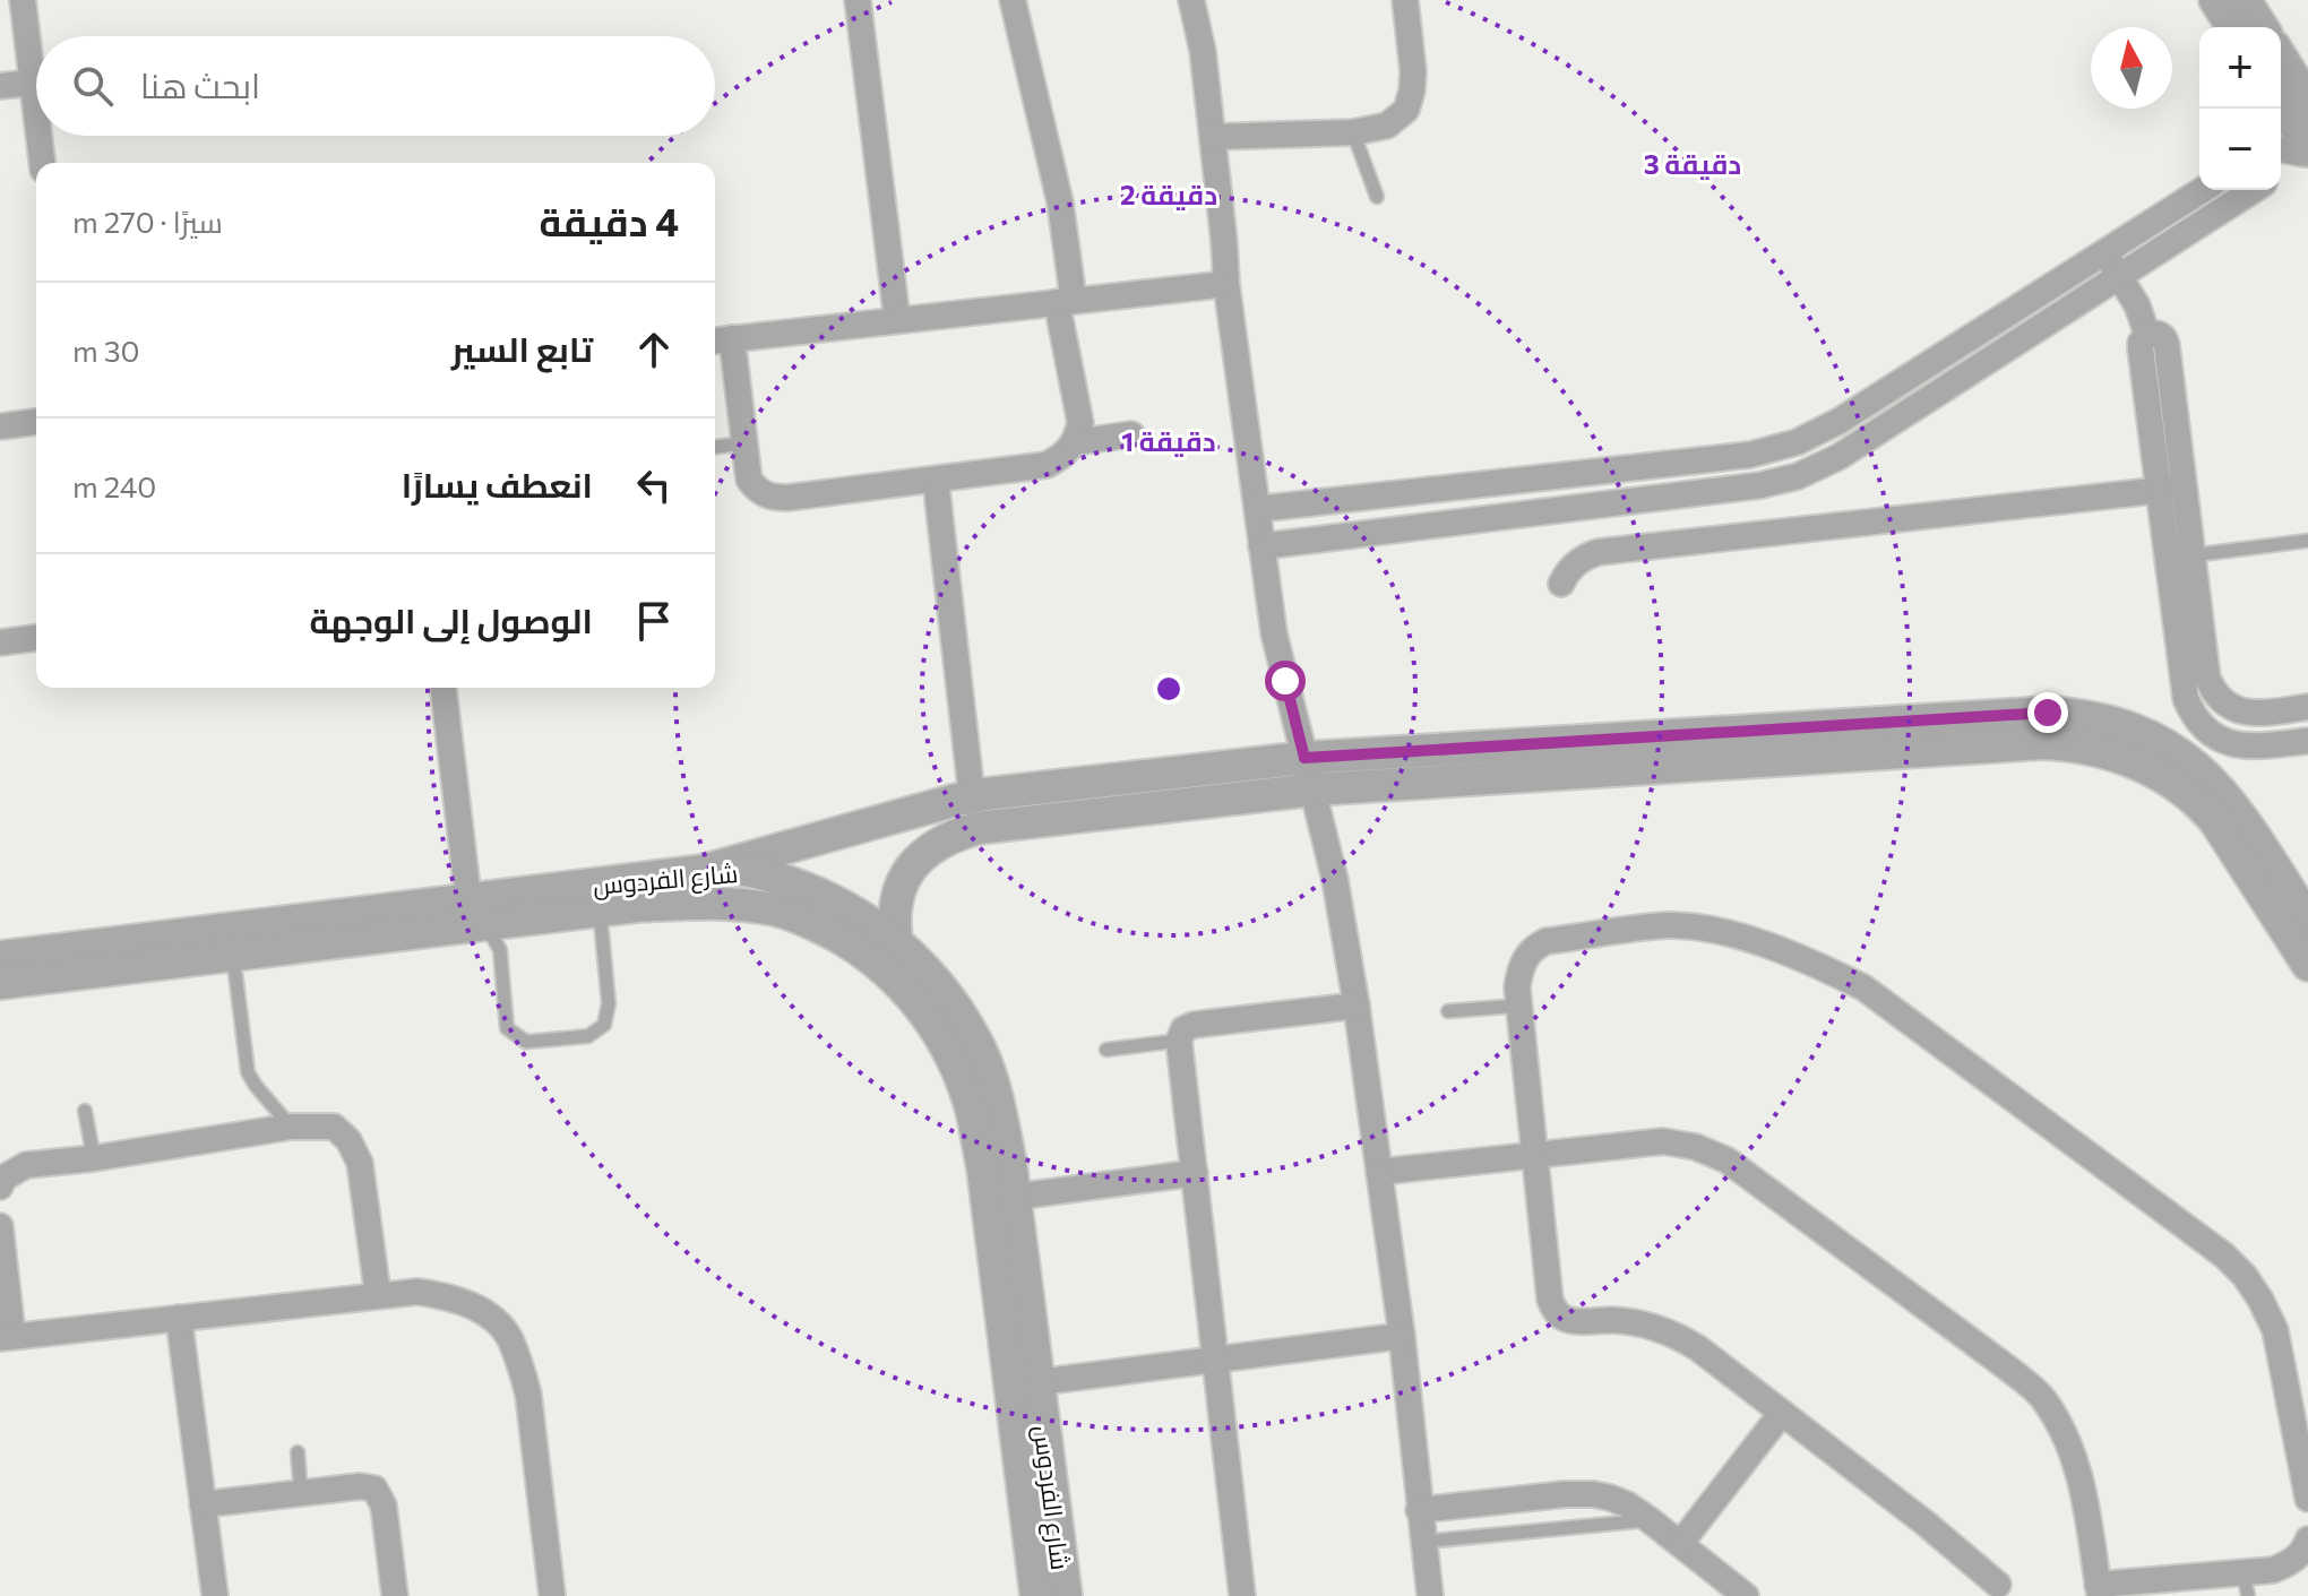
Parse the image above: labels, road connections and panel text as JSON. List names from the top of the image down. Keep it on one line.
{"streets":{"street":["شارع الفردوس"]},"north":"top","page":{"map_buttons":["+","−"],"search":"ابحث هنا","heading":["4 دقيقة","سيرًا · 270 m"],"list":[["تابع السير","30 m"],["انعطف يسارًا","240 m"],"الوصول إلى الوجهة"]},"rings":["3 دقيقة","2 دقيقة","1 دقيقة"]}
